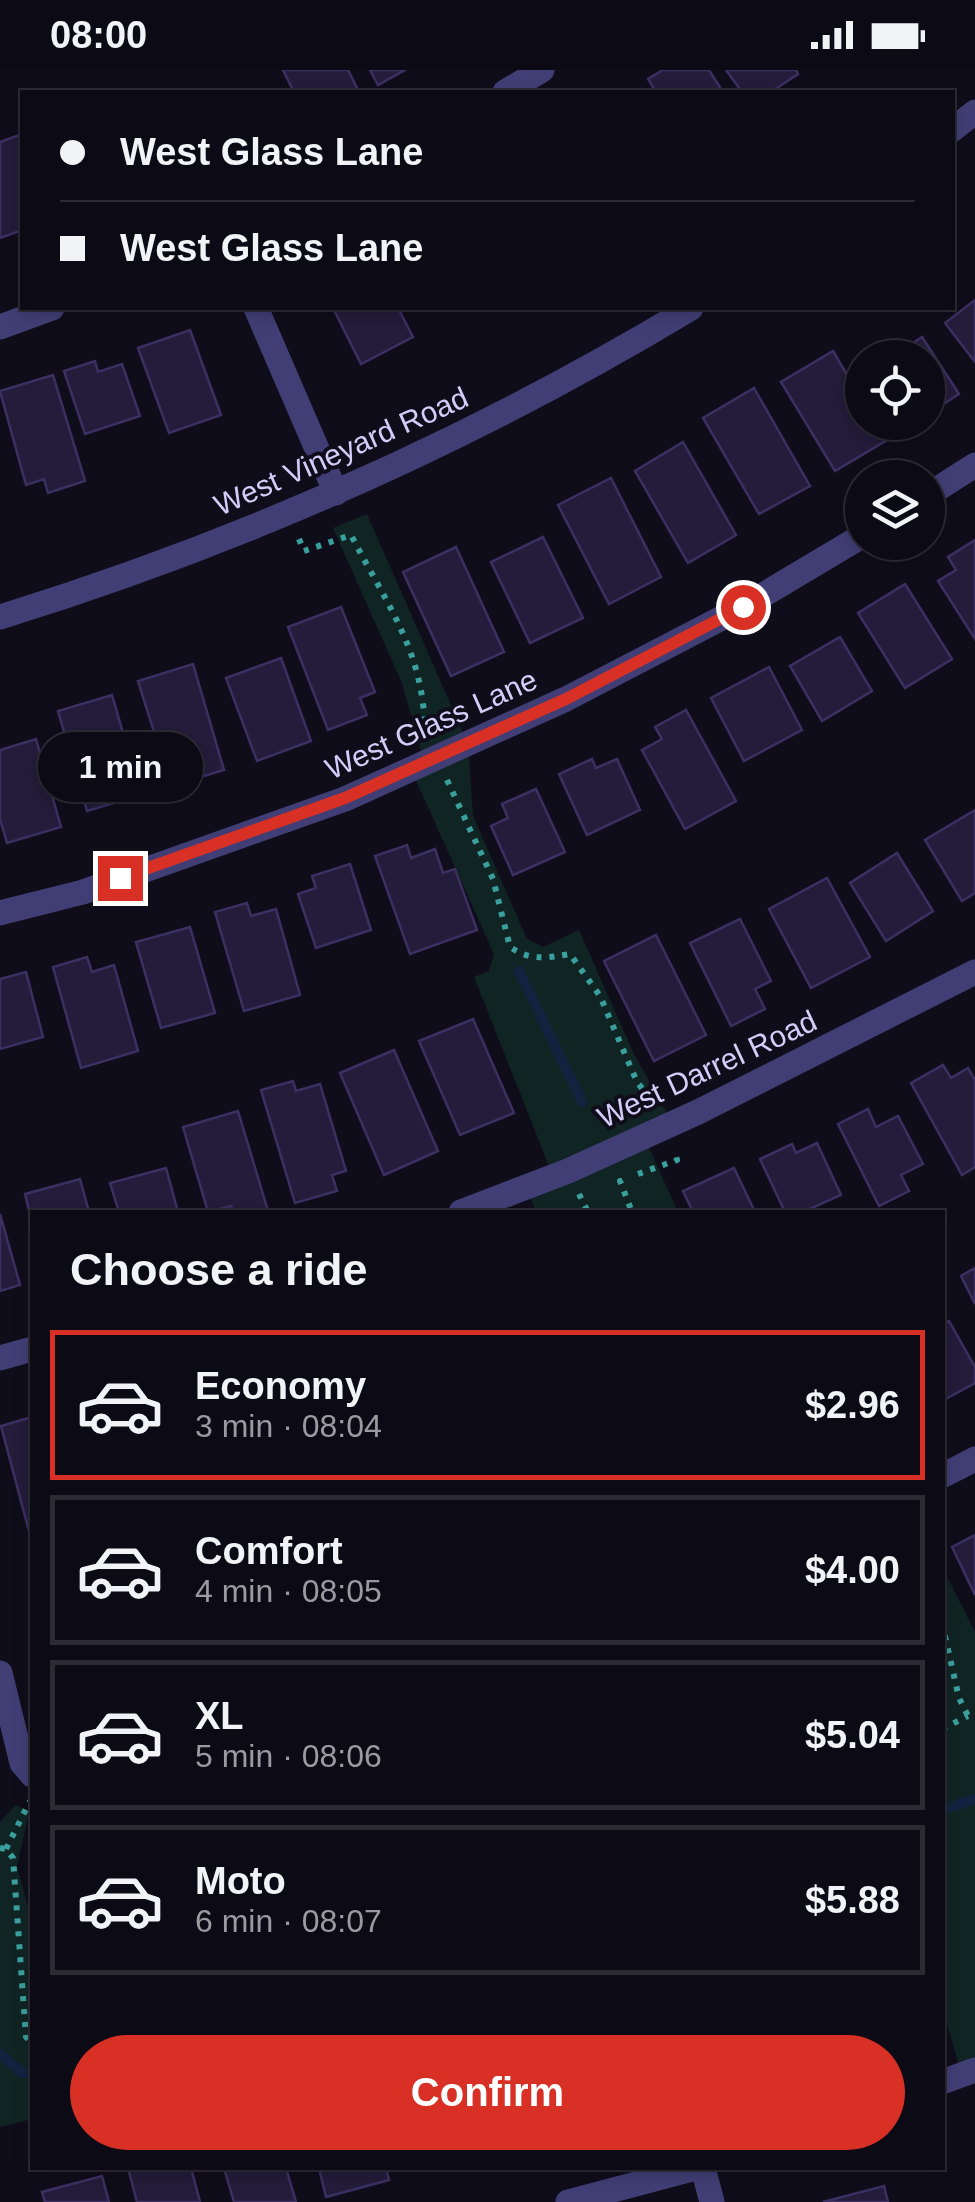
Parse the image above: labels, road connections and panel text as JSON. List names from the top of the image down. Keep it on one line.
{"streets":{"street":["West Vineyard Road","West Glass Lane","West Darrel Road"]},"page":{"status":"08:00","banner":["West Glass Lane","West Glass Lane"],"bubble":"1 min","heading":"Choose a ride","list":[{"name":"Economy","note":"3 min · 08:04","value":"$2.96"},{"name":"Comfort","note":"4 min · 08:05","value":"$4.00"},{"name":"XL","note":"5 min · 08:06","value":"$5.04"},{"name":"Moto","note":"6 min · 08:07","value":"$5.88"}],"buttons":"Confirm"}}
